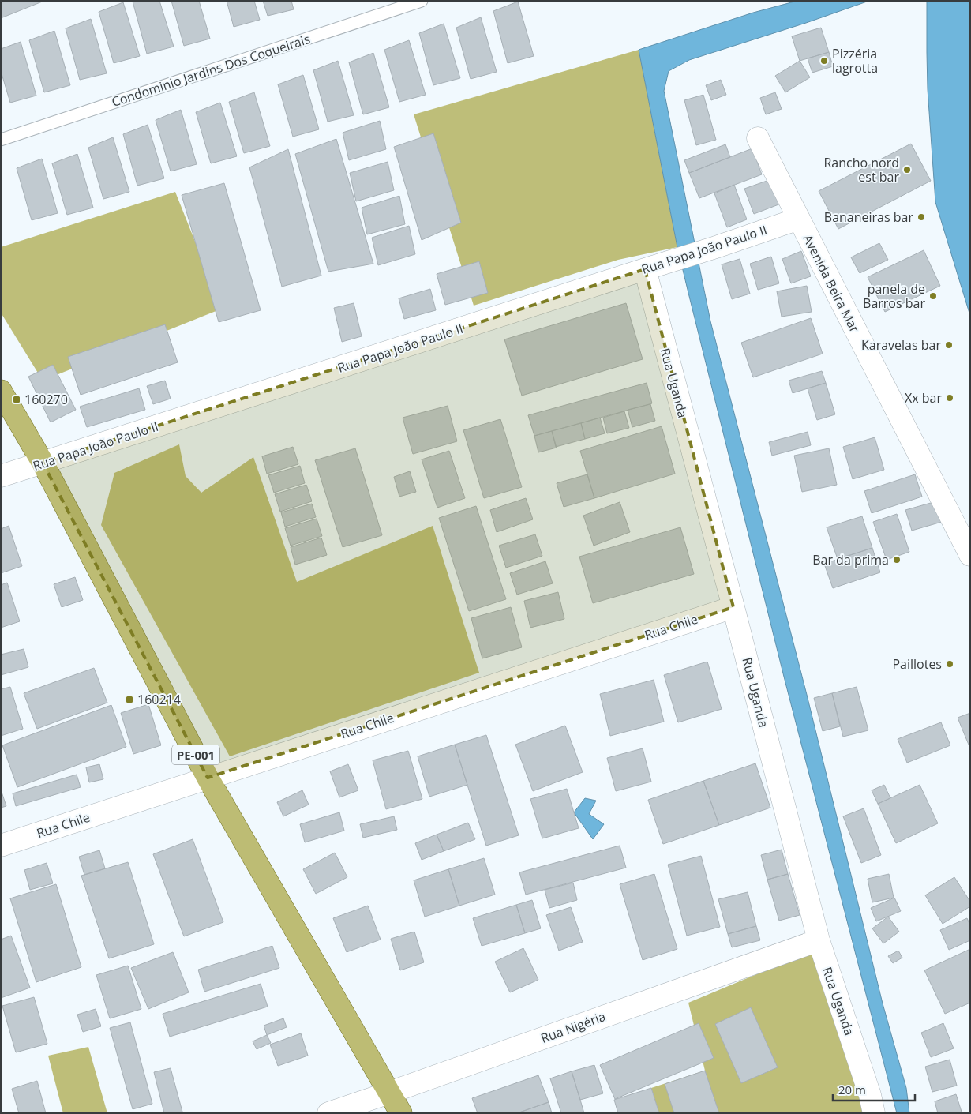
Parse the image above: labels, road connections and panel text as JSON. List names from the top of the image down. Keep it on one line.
{"streets":{"main road":["PE-001"],"street":["Rua Papa João Paulo II","Avenida Beira Mar","Rua Uganda","Rua Chile","Rua Nigéria"],"lane":["Condominio Jardins Dos Coqueirais"]},"crossings":[["Rua Papa João Paulo II","Avenida Beira Mar"],["Rua Papa João Paulo II","Rua Uganda"],["Rua Papa João Paulo II","PE-001"],["Rua Uganda","Rua Chile"],["Rua Uganda","Rua Nigéria"],["Rua Chile","PE-001"],["PE-001","Rua Nigéria"]],"places":{"other":["Pizzéria lagrotta","Rancho nord est bar","Bananeiras bar","panela de Barros bar","Karavelas bar","Xx bar","Bar da prima","Paillotes"],"transit":["160270","160214"]},"scale_bar":"20 m"}
